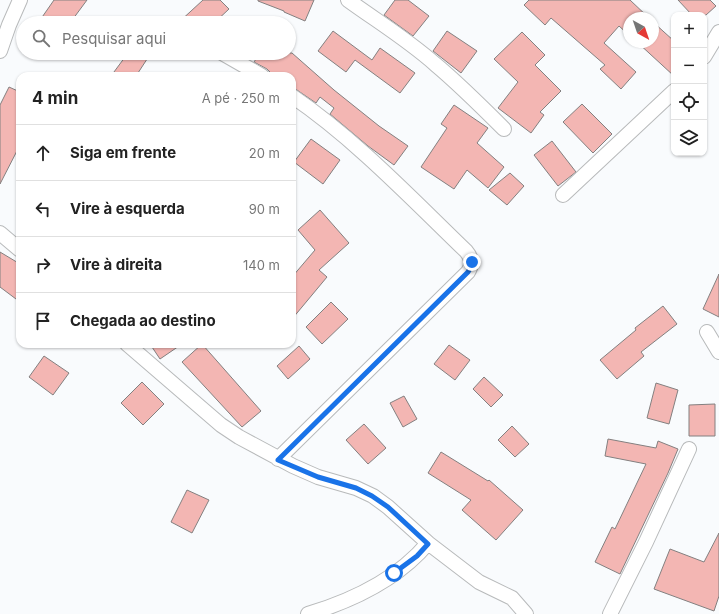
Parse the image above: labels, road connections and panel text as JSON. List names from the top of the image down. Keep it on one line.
{"north":"bottom right","page":{"map_buttons":["+","−"],"search":"Pesquisar aqui","heading":["4 min","A pé · 250 m"],"list":[["Siga em frente","20 m"],["Vire à esquerda","90 m"],["Vire à direita","140 m"],"Chegada ao destino"]}}
